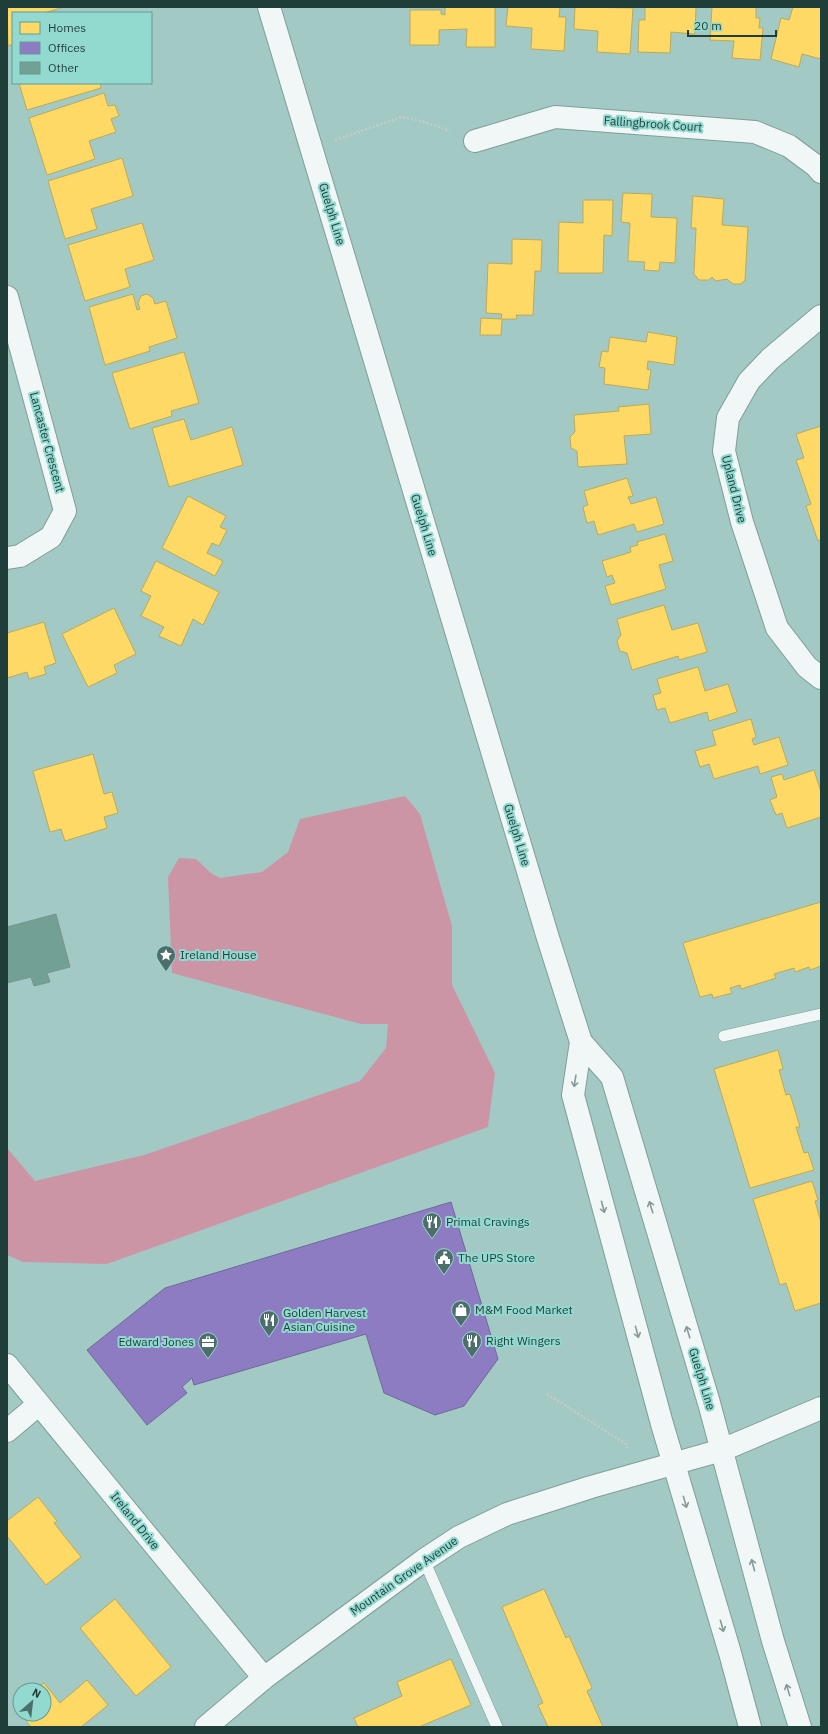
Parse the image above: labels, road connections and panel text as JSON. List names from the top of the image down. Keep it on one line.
{"streets":{"main road":["Fallingbrook Court","Guelph Line","Lancaster Crescent","Upland Drive","Ireland Drive","Mountain Grove Avenue"]},"crossings":[["Guelph Line","Mountain Grove Avenue"],["Ireland Drive","Mountain Grove Avenue"]],"places":{"place":["Ireland House"],"restaurant":["Primal Cravings","Golden Harvest Asian Cuisine","Right Wingers"],"public building":["The UPS Store"],"shop":["M&M Food Market"],"office":["Edward Jones"]},"legend":["Homes","Offices","Other"],"scale_bar":"20 m","north":"top right"}
